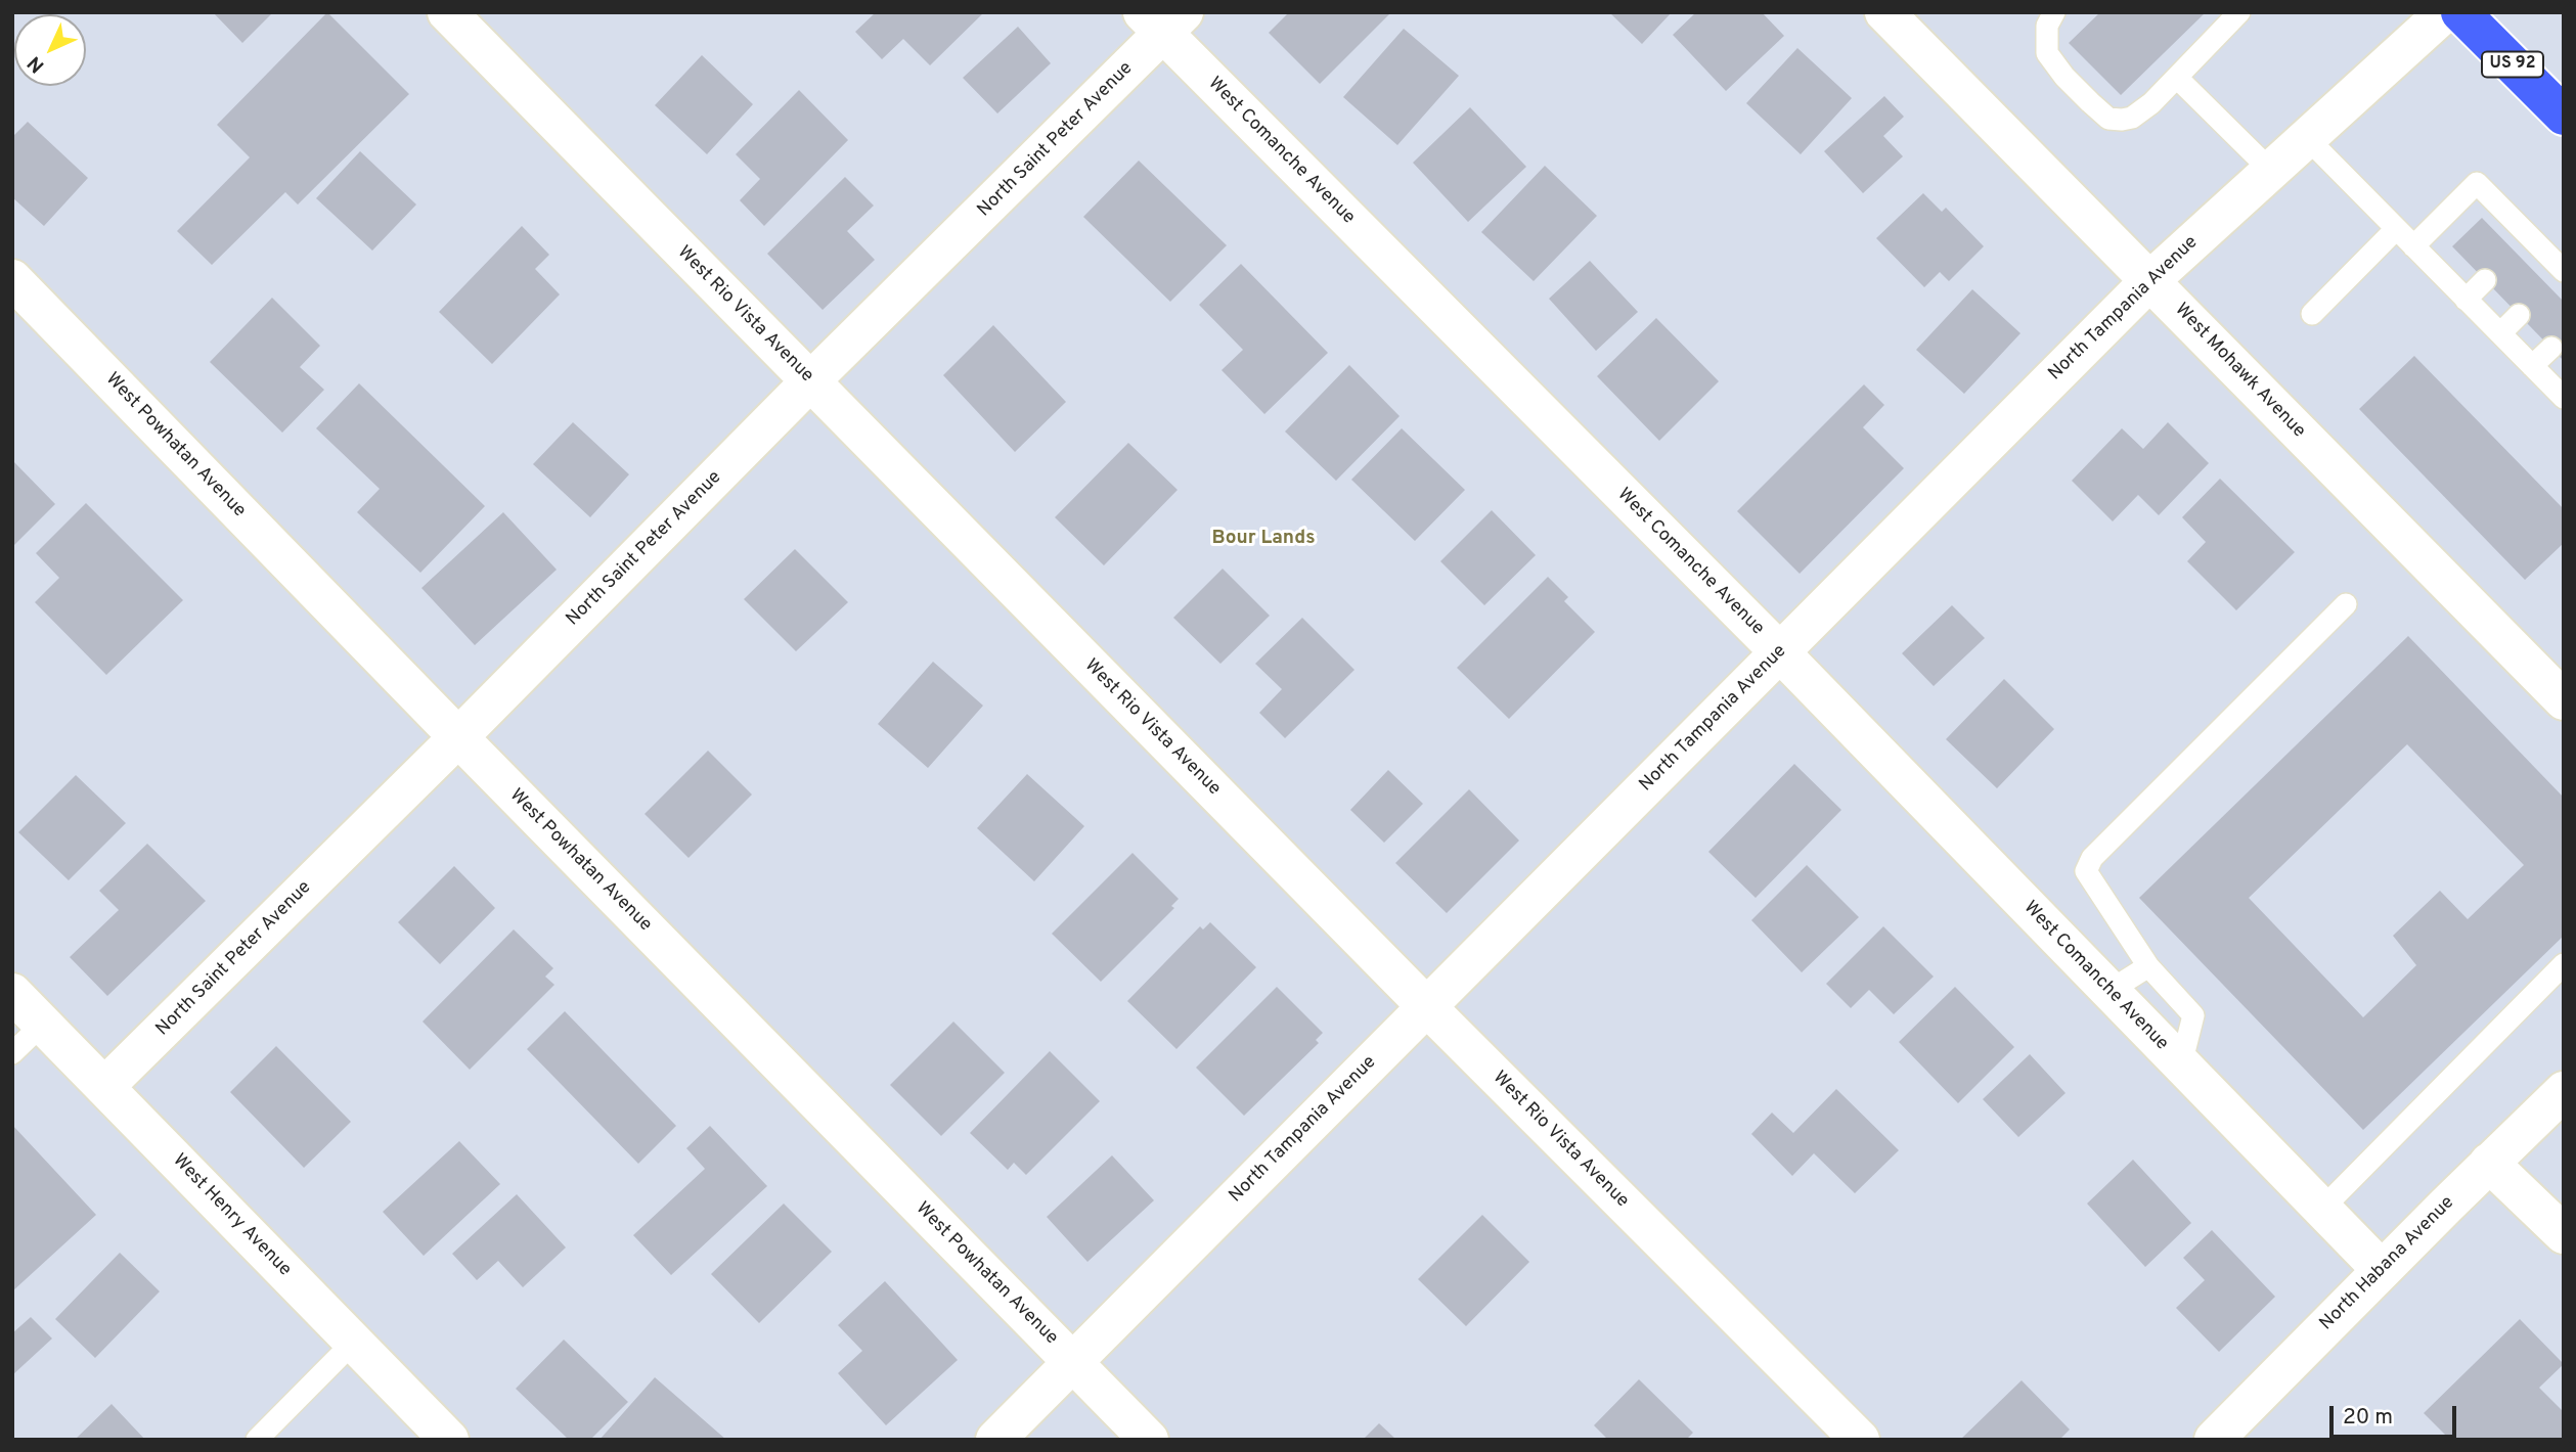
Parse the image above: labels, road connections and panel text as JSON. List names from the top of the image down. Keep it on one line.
{"streets":{"main road":["US 92"],"street":["North Saint Peter Avenue","West Comanche Avenue","North Tampania Avenue","West Rio Vista Avenue","West Mohawk Avenue","West Powhatan Avenue","West Henry Avenue","North Habana Avenue"]},"crossings":[["North Saint Peter Avenue","West Comanche Avenue"],["North Saint Peter Avenue","West Rio Vista Avenue"],["North Saint Peter Avenue","West Powhatan Avenue"],["North Saint Peter Avenue","West Henry Avenue"],["West Comanche Avenue","North Tampania Avenue"],["West Comanche Avenue","North Habana Avenue"],["North Tampania Avenue","West Rio Vista Avenue"],["North Tampania Avenue","West Mohawk Avenue"],["North Tampania Avenue","West Powhatan Avenue"]],"districts":["Bour Lands"],"scale_bar":"20 m","north":"bottom left"}
